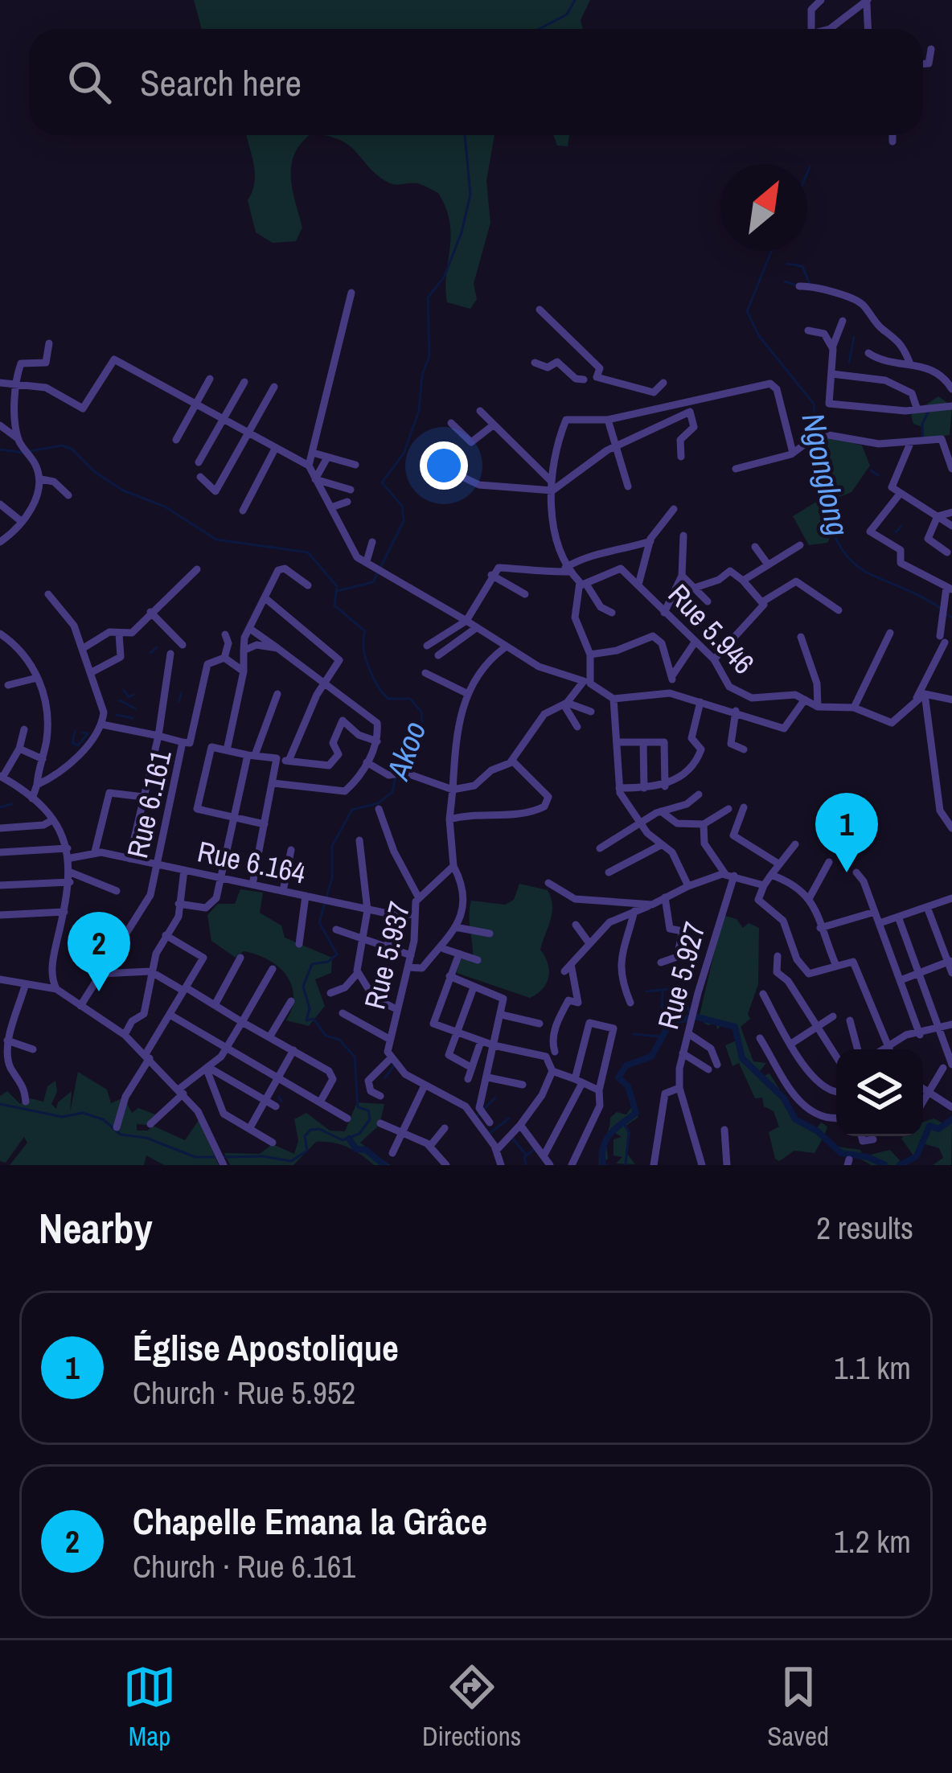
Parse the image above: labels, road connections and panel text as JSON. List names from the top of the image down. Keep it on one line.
{"streets":{"street":["Rue 5.946","Rue 6.161","Rue 6.164","Rue 5.937","Rue 5.927"]},"crossings":[["Rue 6.161","Rue 6.164"],["Rue 6.164","Rue 5.937"]],"water":["Ngonglong","Akoo"],"north":"top right","page":{"search":"Search here","pins":["1","2"],"heading":["Nearby","2 results"],"list":[{"mark":"1","name":"Église Apostolique","note":"Church · Rue 5.952","value":"1.1 km"},{"mark":"2","name":"Chapelle Emana la Grâce","note":"Church · Rue 6.161","value":"1.2 km"}],"nav":["Map","Directions","Saved"]}}
